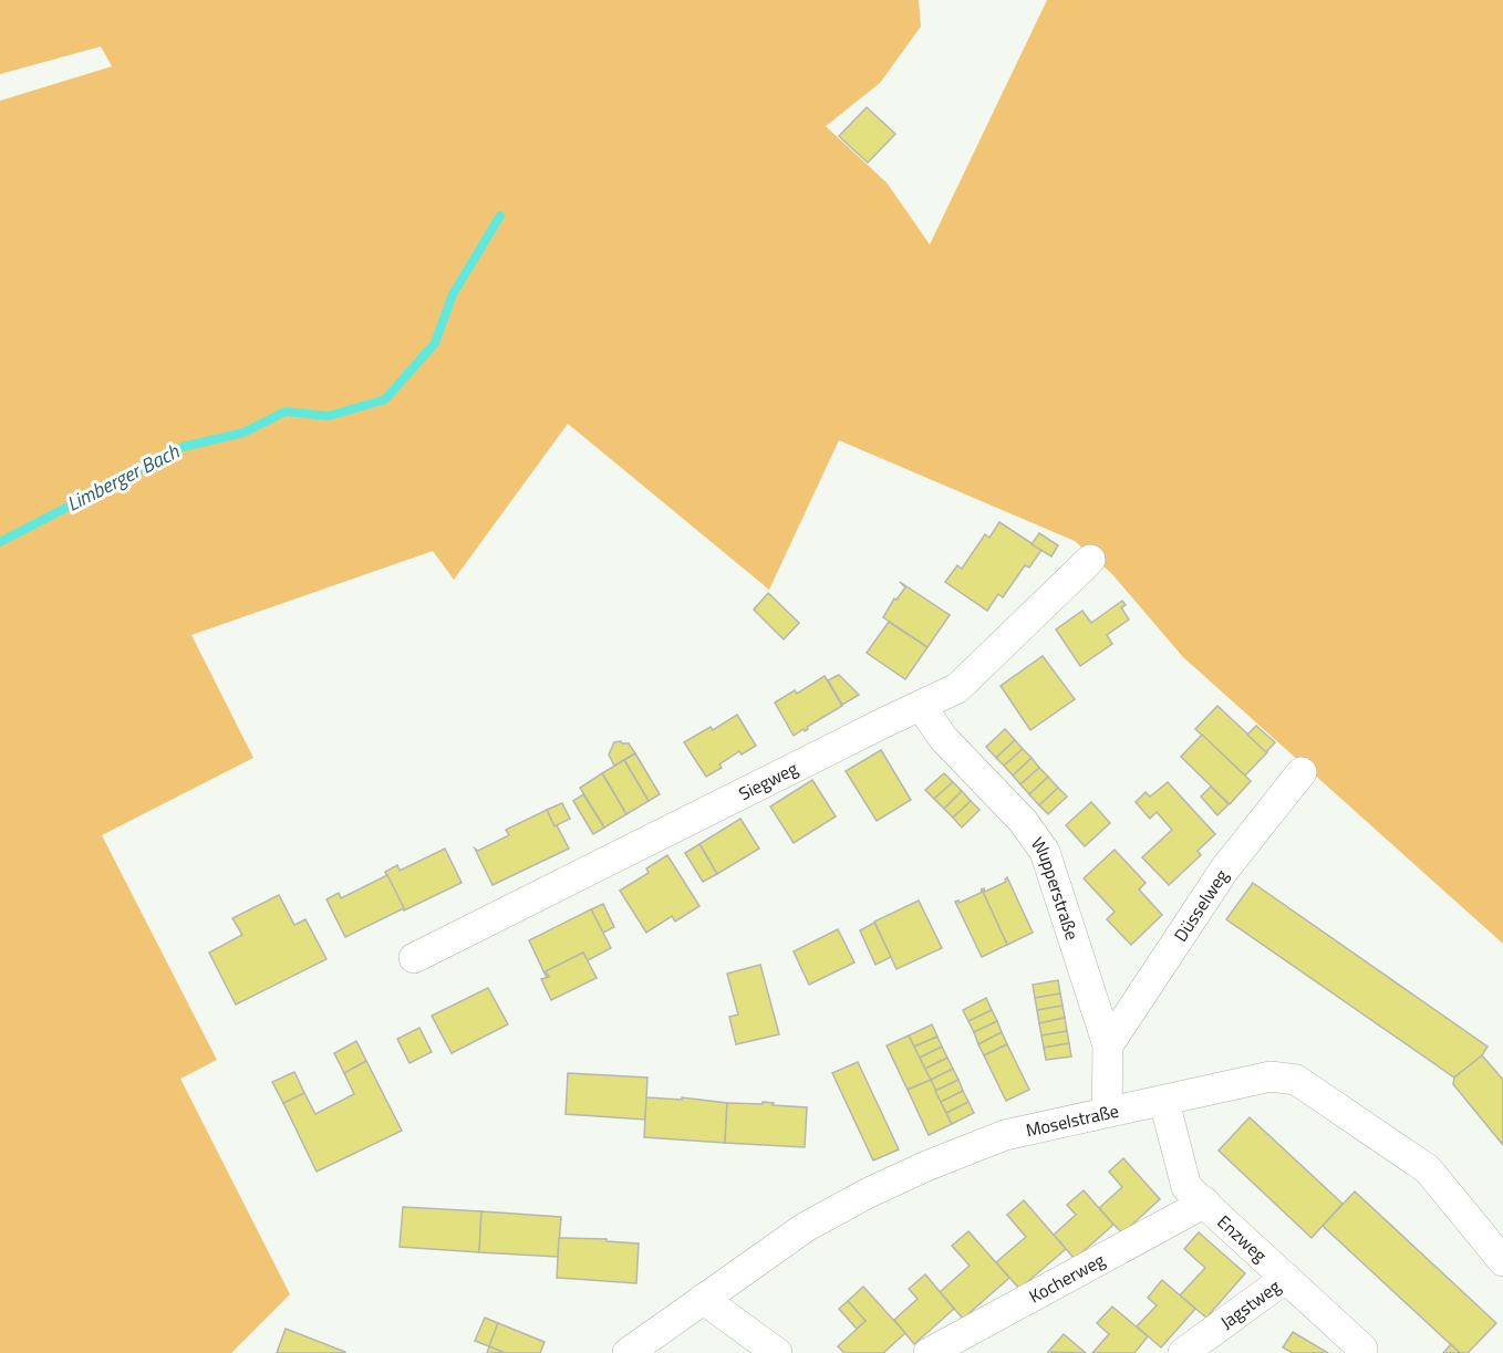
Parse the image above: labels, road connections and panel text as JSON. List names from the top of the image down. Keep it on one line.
{"streets":{"street":["Siegweg","Wupperstraße","Düsselweg","Moselstraße","Enzweg","Kocherweg","Jagstweg"]},"crossings":[["Siegweg","Wupperstraße"],["Wupperstraße","Düsselweg"],["Wupperstraße","Moselstraße"],["Moselstraße","Enzweg"],["Enzweg","Kocherweg"],["Enzweg","Jagstweg"]],"water":["Limberger Bach"]}
